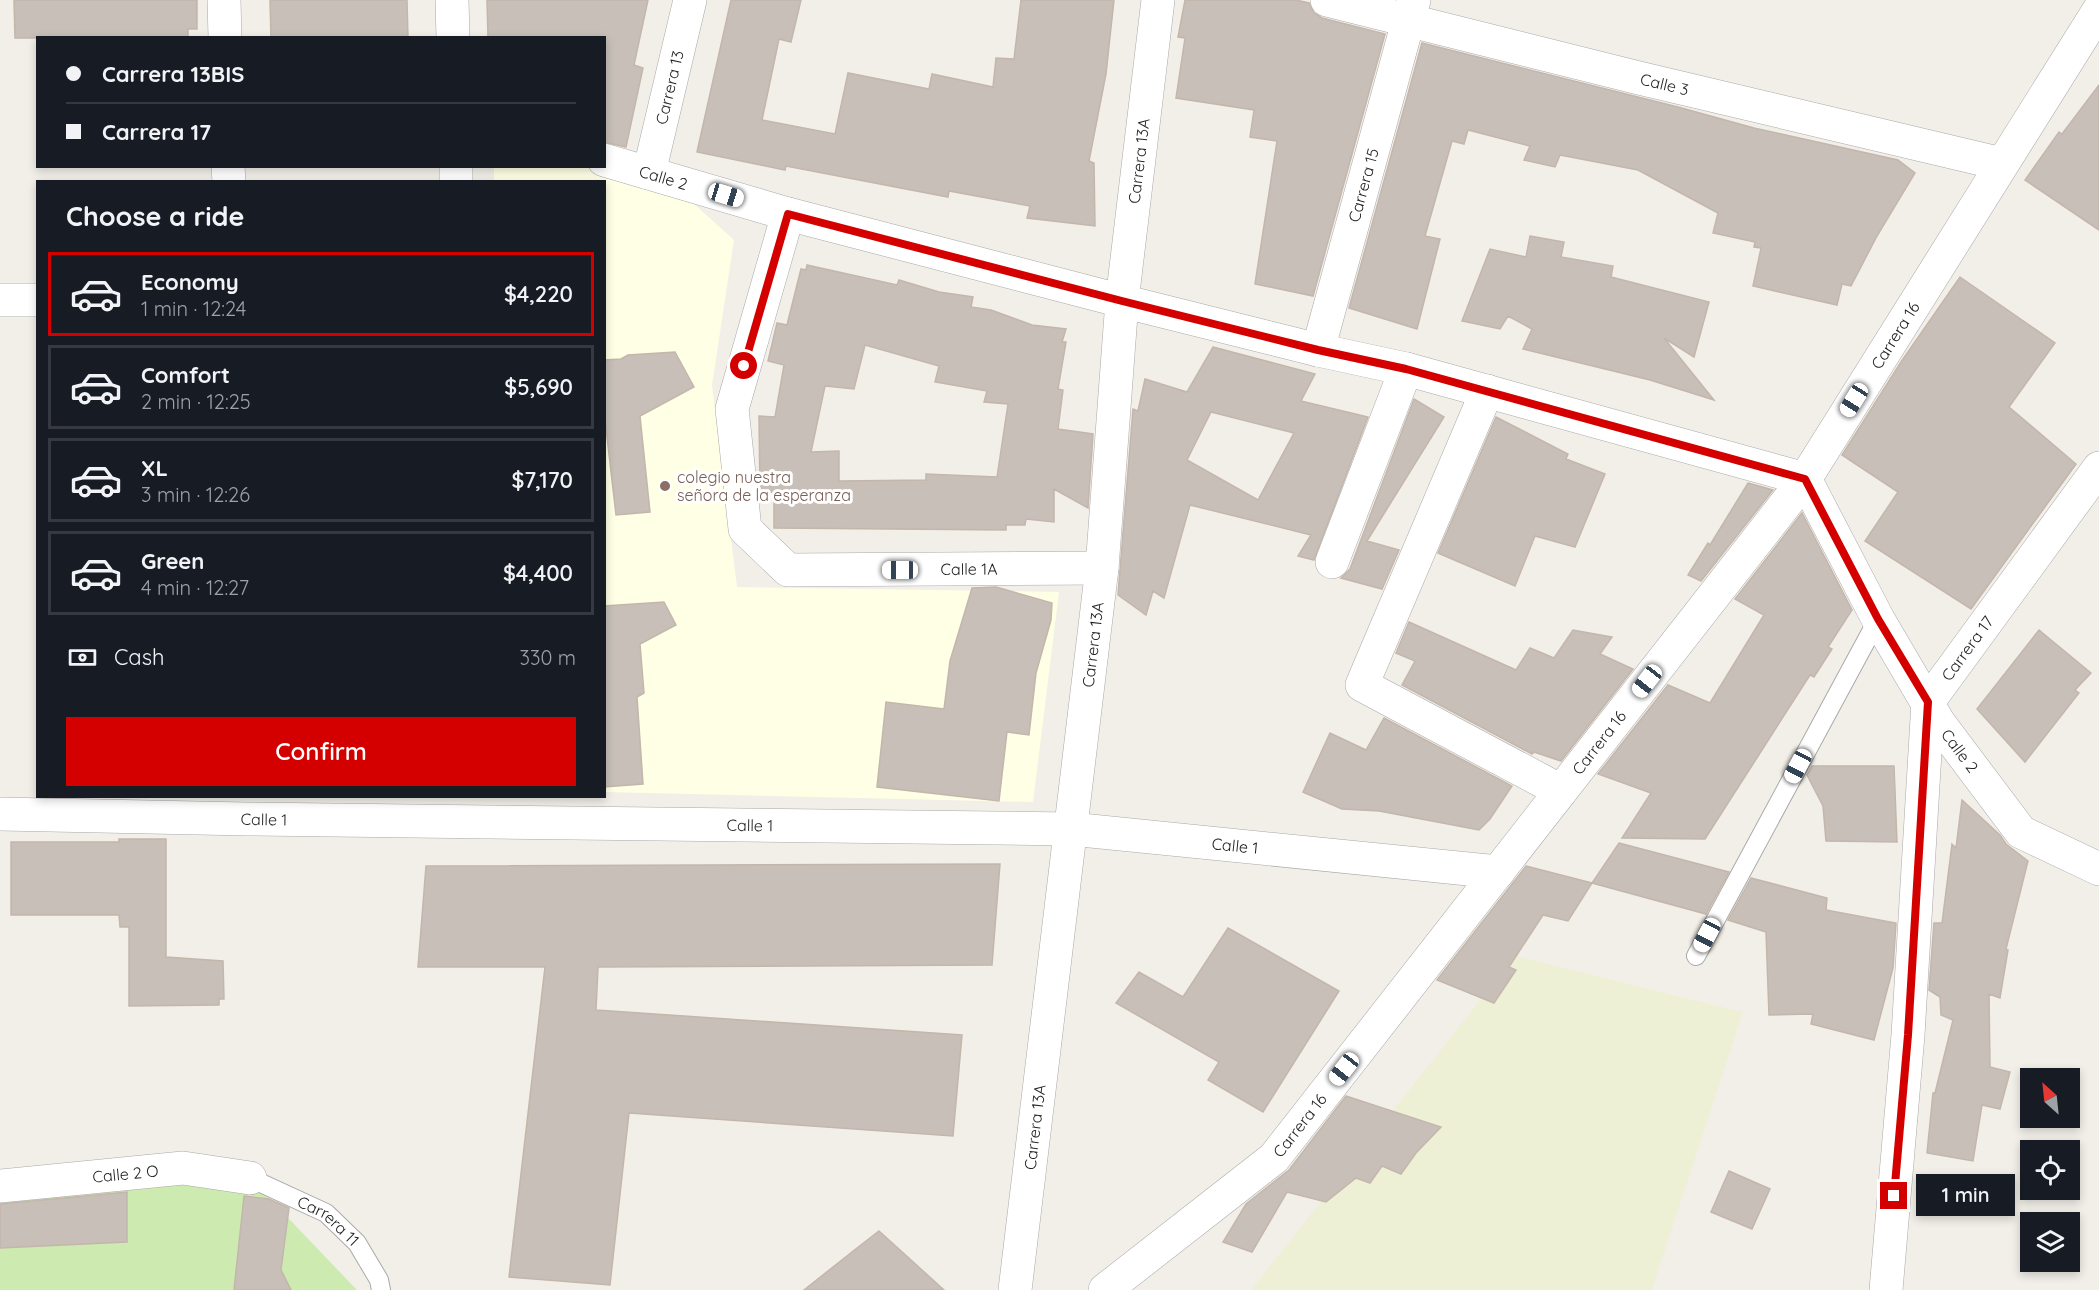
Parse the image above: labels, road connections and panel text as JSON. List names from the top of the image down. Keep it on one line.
{"streets":{"street":["Calle 3","Carrera 13","Carrera 13A","Calle 2","Carrera 15","Carrera 16","Calle 1A","Carrera 17","Calle 1","Calle 2 O"],"lane":["Carrera 11"]},"crossings":[["Calle 3","Carrera 15"],["Calle 3","Carrera 16"],["Carrera 13","Calle 2"],["Carrera 13A","Calle 2"],["Carrera 13A","Calle 1A"],["Carrera 13A","Calle 1"],["Calle 2","Carrera 15"],["Calle 2","Carrera 16"],["Calle 2","Calle 1A"],["Calle 2","Carrera 17"],["Carrera 16","Calle 1"],["Calle 2 O","Carrera 11"]],"places":["colegio nuestra señora de la esperanza"],"north":"top left","page":{"banner":["Carrera 13BIS","Carrera 17"],"heading":"Choose a ride","list":[{"name":"Economy","note":"1 min · 12:24","value":"$4,220"},{"name":"Comfort","note":"2 min · 12:25","value":"$5,690"},{"name":"XL","note":"3 min · 12:26","value":"$7,170"},{"name":"Green","note":"4 min · 12:27","value":"$4,400"}],"pay":["Cash","330 m"],"buttons":"Confirm","bubble":"1 min"}}
